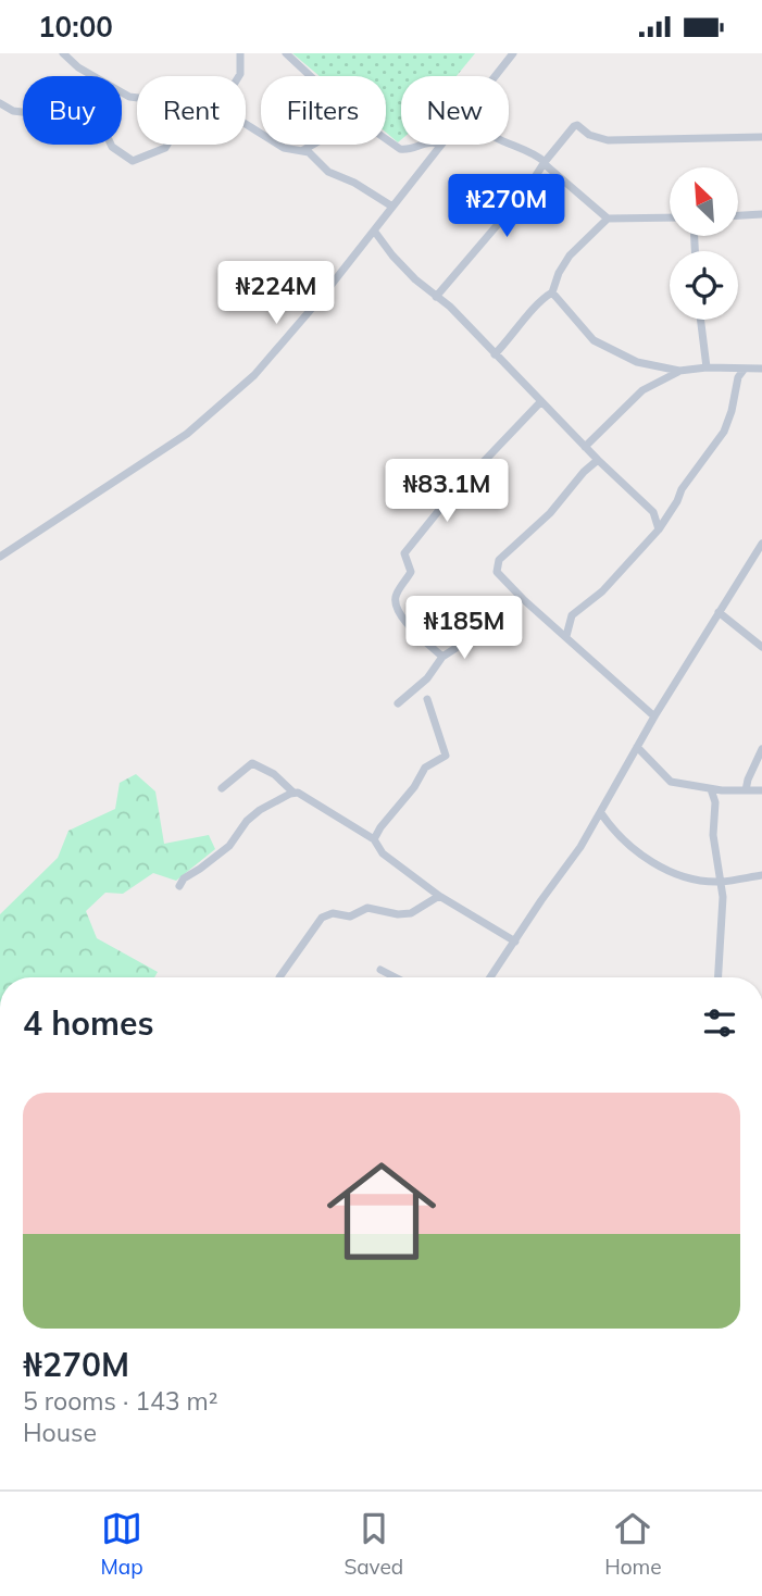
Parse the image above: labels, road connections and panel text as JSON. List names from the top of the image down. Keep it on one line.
{"north":"top left","page":{"status":"10:00","chip":["Buy","Rent","Filters","New"],"price":["₦270M","₦224M","₦83.1M","₦185M"],"heading":"4 homes","list":[{"name":"₦270M","note":"5 rooms · 143 m² · House"}],"tabs":["Map","Saved","Home"]}}
